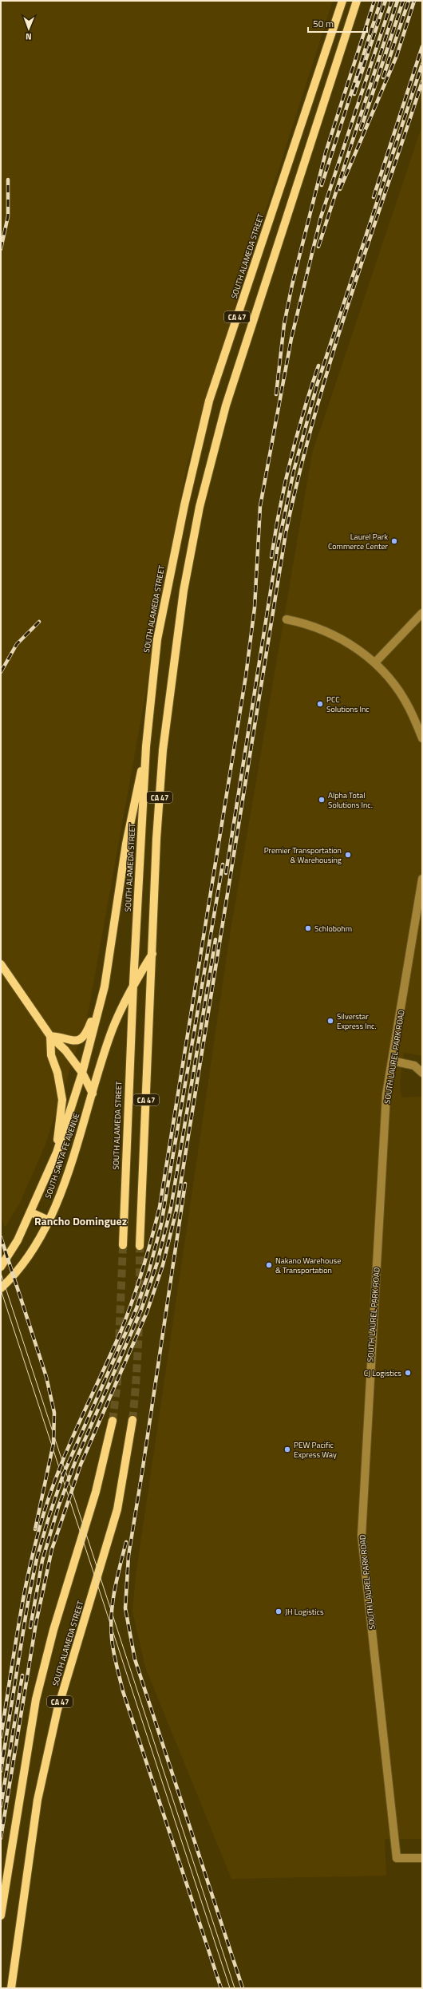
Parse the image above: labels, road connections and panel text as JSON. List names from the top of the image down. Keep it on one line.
{"streets":{"main road":["SOUTH ALAMEDA STREET","CA 47","SOUTH SANTA FE AVENUE"],"street":["SOUTH LAUREL PARK ROAD"]},"crossings":[["SOUTH ALAMEDA STREET","SOUTH SANTA FE AVENUE"]],"districts":["Rancho Dominguez"],"places":["Laurel Park Commerce Center","PCC Solutions Inc","Alpha Total Solutions Inc.","Premier Transportation & Warehousing","Schlobohm","Silverstar Express Inc.","Nakano Warehouse & Transportation","CJ Logistics","PEW Pacific Express Way","JH Logistics"],"scale_bar":"50 m","north":"bottom"}
